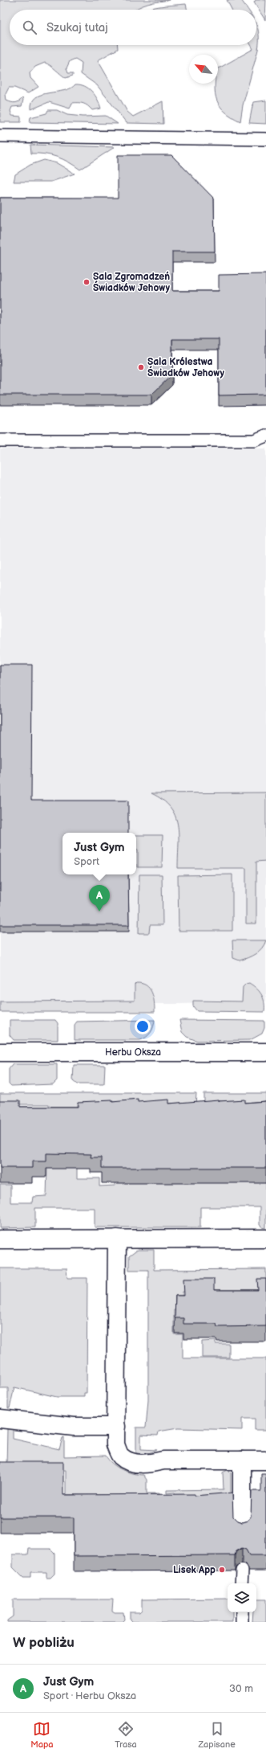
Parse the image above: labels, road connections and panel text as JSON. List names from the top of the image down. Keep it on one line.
{"streets":{"street":["Herbu Oksza"]},"places":["Sala Zgromadzeń Świadków Jehowy","Sala Królestwa Świadków Jehowy","Lisek App"],"north":"top left","page":{"search":"Szukaj tutaj","popup":["Just Gym","Sport"],"pins":"A","heading":"W pobliżu","list":[{"mark":"A","name":"Just Gym","note":"Sport · Herbu Oksza","value":"30 m"}],"nav":["Mapa","Trasa","Zapisane"]}}
